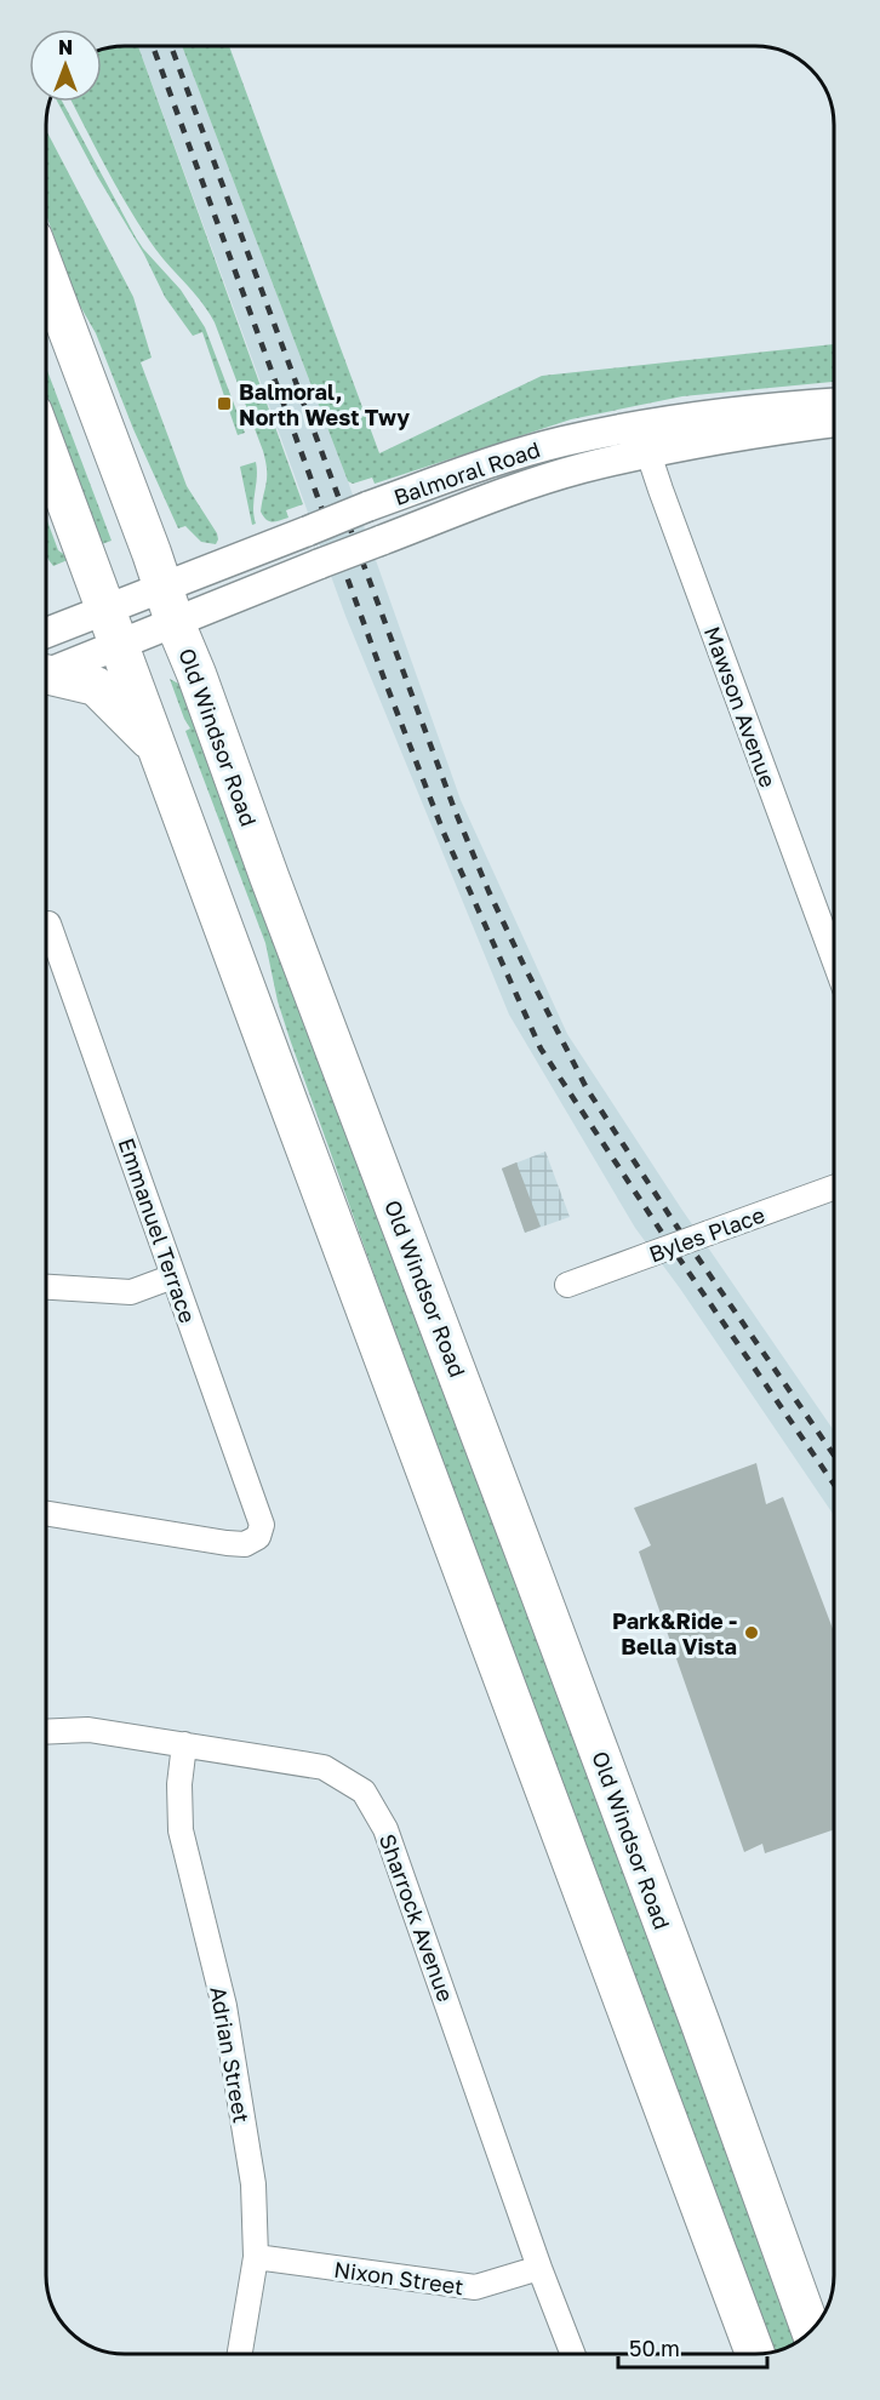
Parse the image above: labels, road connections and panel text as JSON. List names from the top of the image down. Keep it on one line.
{"streets":{"highway":["Old Windsor Road"],"street":["Balmoral Road","Mawson Avenue","Emmanuel Terrace","Byles Place","Sharrock Avenue","Adrian Street","Nixon Street"]},"crossings":[["Balmoral Road","Mawson Avenue"],["Balmoral Road","Old Windsor Road"],["Sharrock Avenue","Adrian Street"],["Sharrock Avenue","Nixon Street"],["Adrian Street","Nixon Street"]],"places":{"transit":["Balmoral, North West Twy"],"other":["Park&Ride - Bella Vista"]},"scale_bar":"50 m","north":"top"}
